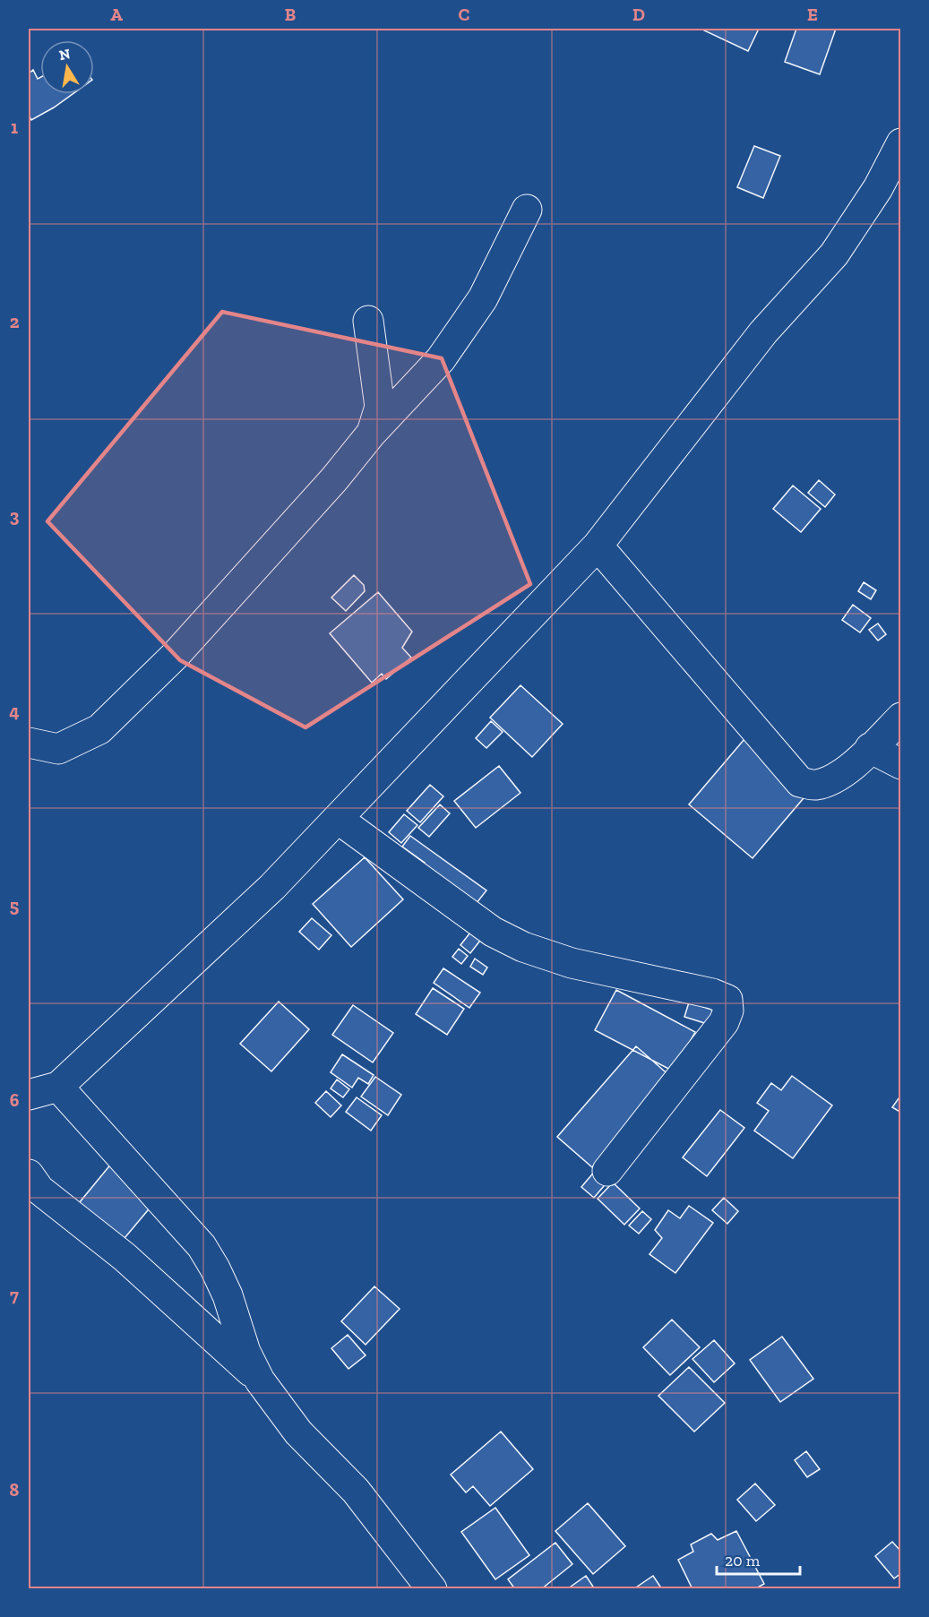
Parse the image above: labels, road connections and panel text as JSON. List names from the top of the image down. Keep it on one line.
{"scale_bar":"20 m","north":"top","grid":{"columns":["A","B","C","D","E"],"rows":["1","2","3","4","5","6","7","8"]}}
